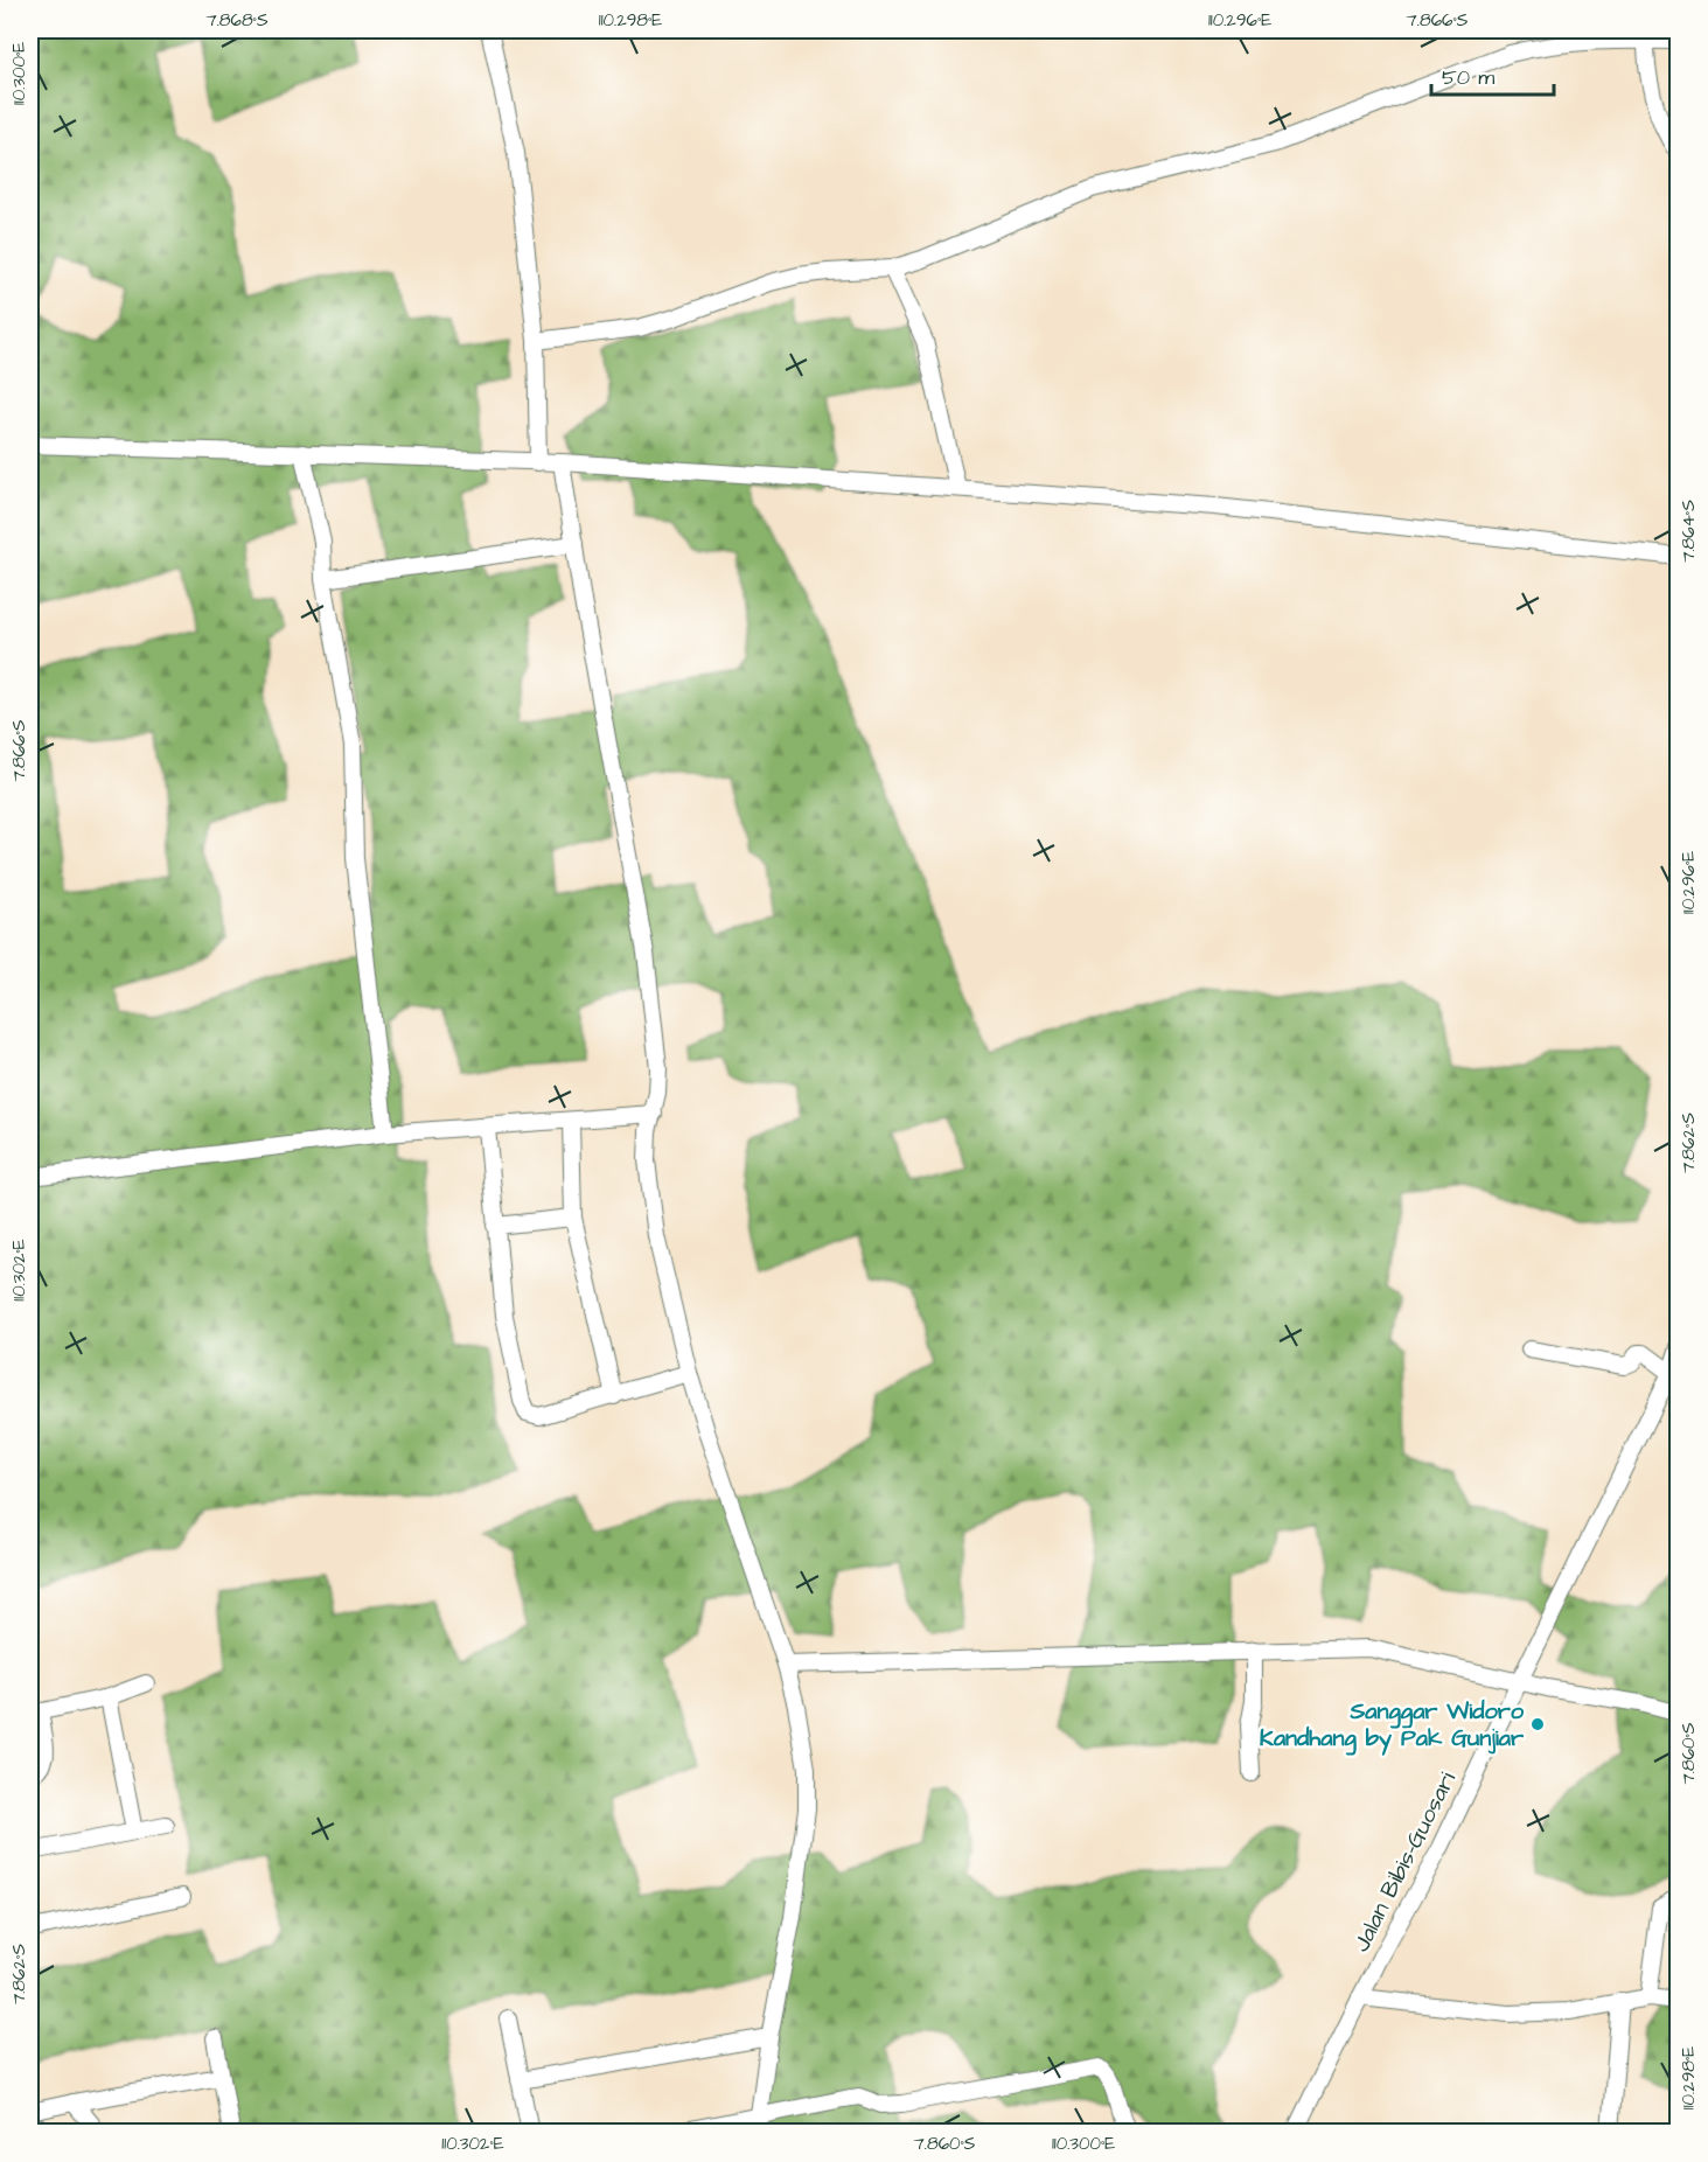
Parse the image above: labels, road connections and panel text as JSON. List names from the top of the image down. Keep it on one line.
{"streets":{"street":["Jalan Bibis-Guosari"]},"places":["Sanggar Widoro Kandhang by Pak Gunjiar"],"scale_bar":"50 m","coordinates":["7.868°S","110.298°E","110.296°E","7.866°S","110.300°E","7.864°S","7.862°S","110.302°E","7.860°S"]}
